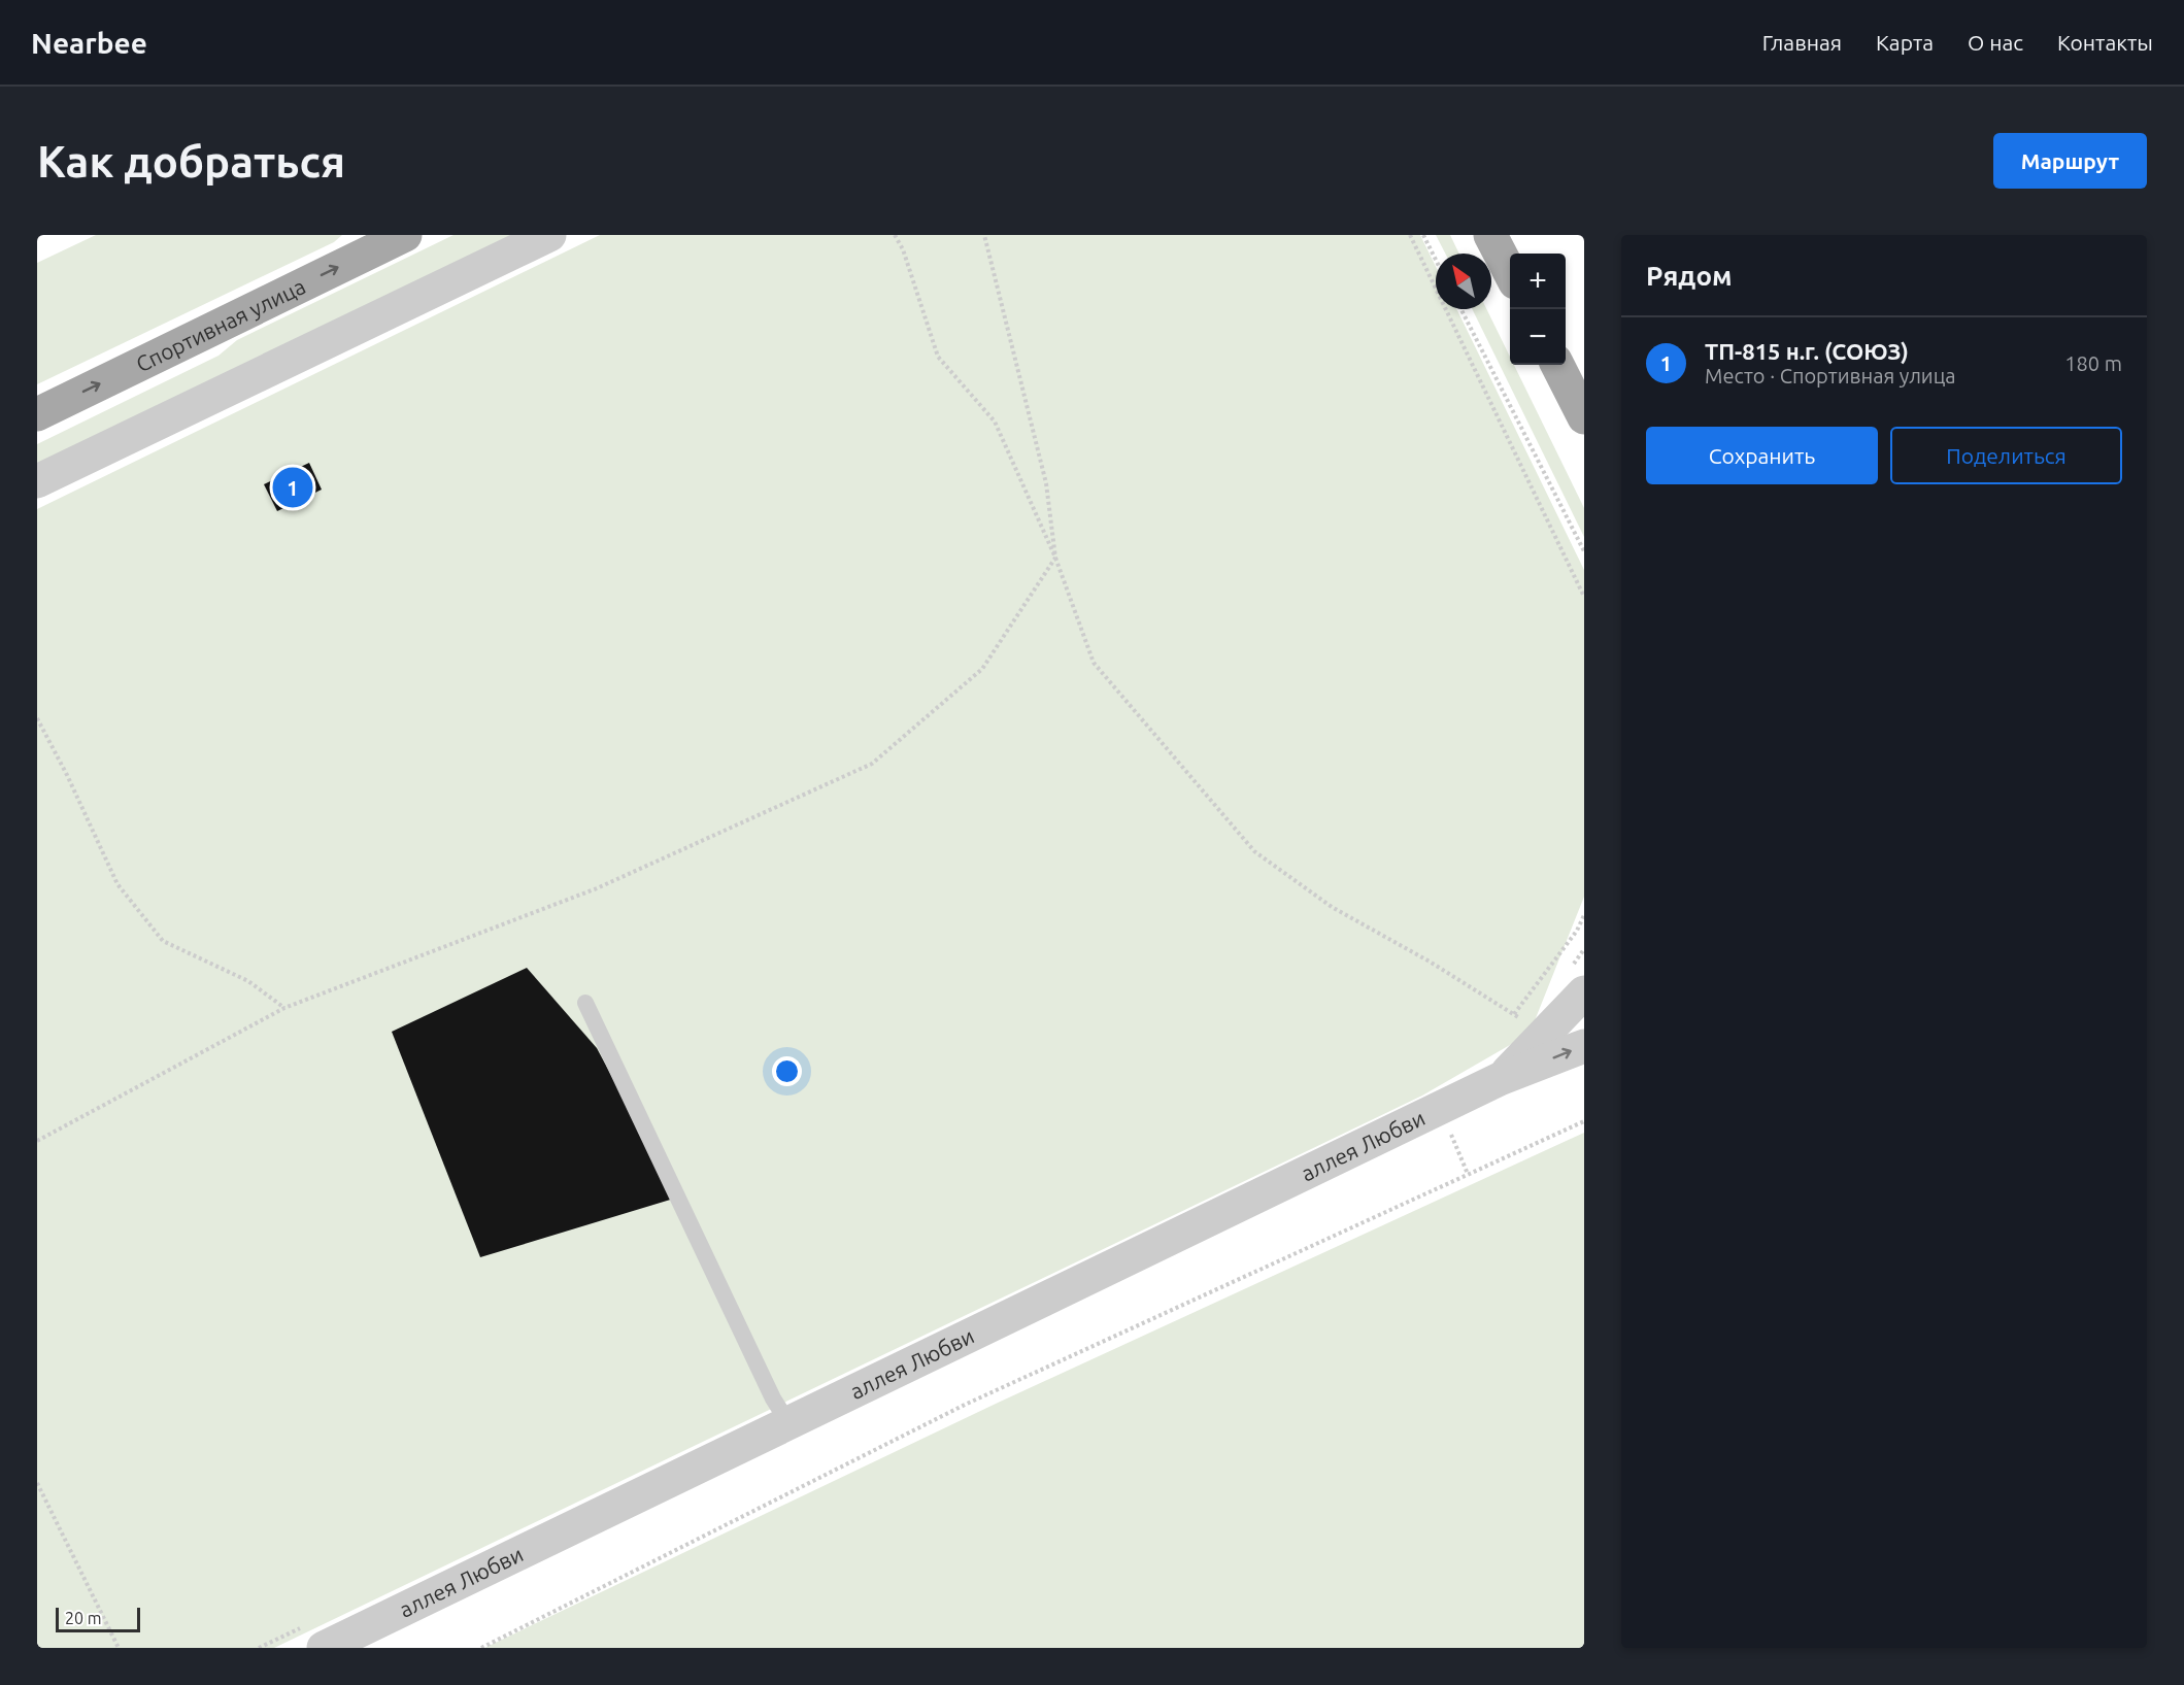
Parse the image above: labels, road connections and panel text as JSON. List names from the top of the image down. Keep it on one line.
{"streets":{"main road":["Спортивная улица"],"street":["аллея Любви"]},"one_way":["Спортивная улица"],"scale_bar":"20 m","north":"top left","page":{"header":"Nearbee","nav":["Главная","Карта","О нас","Контакты"],"buttons":["Маршрут",["Сохранить","Поделиться"]],"title":"Как добраться","heading":"Рядом","map_buttons":["+","−"],"list":[{"mark":"1","name":"ТП-815 н.г. (СОЮЗ)","note":"Место · Спортивная улица","value":"180 m"}],"pins":"1","scale":"20 m"}}
